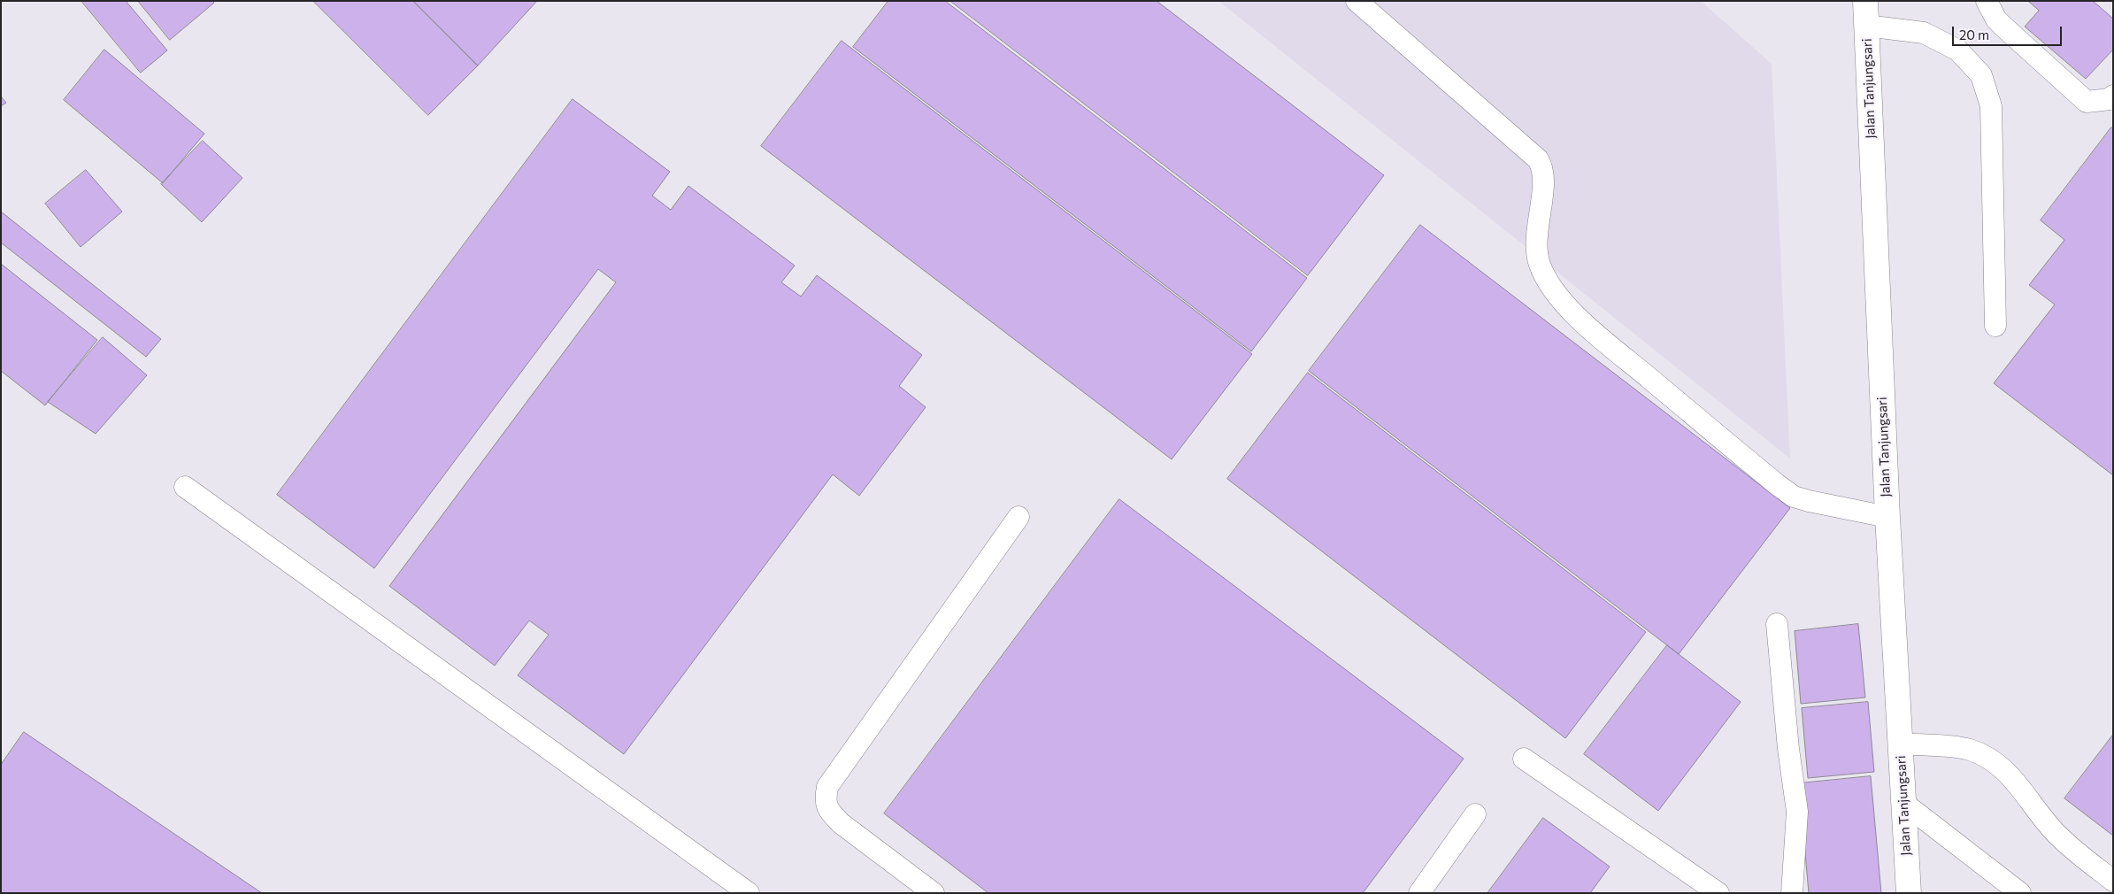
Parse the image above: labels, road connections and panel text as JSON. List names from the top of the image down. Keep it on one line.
{"streets":{"main road":["Jalan Tanjungsari"]},"scale_bar":"20 m"}
